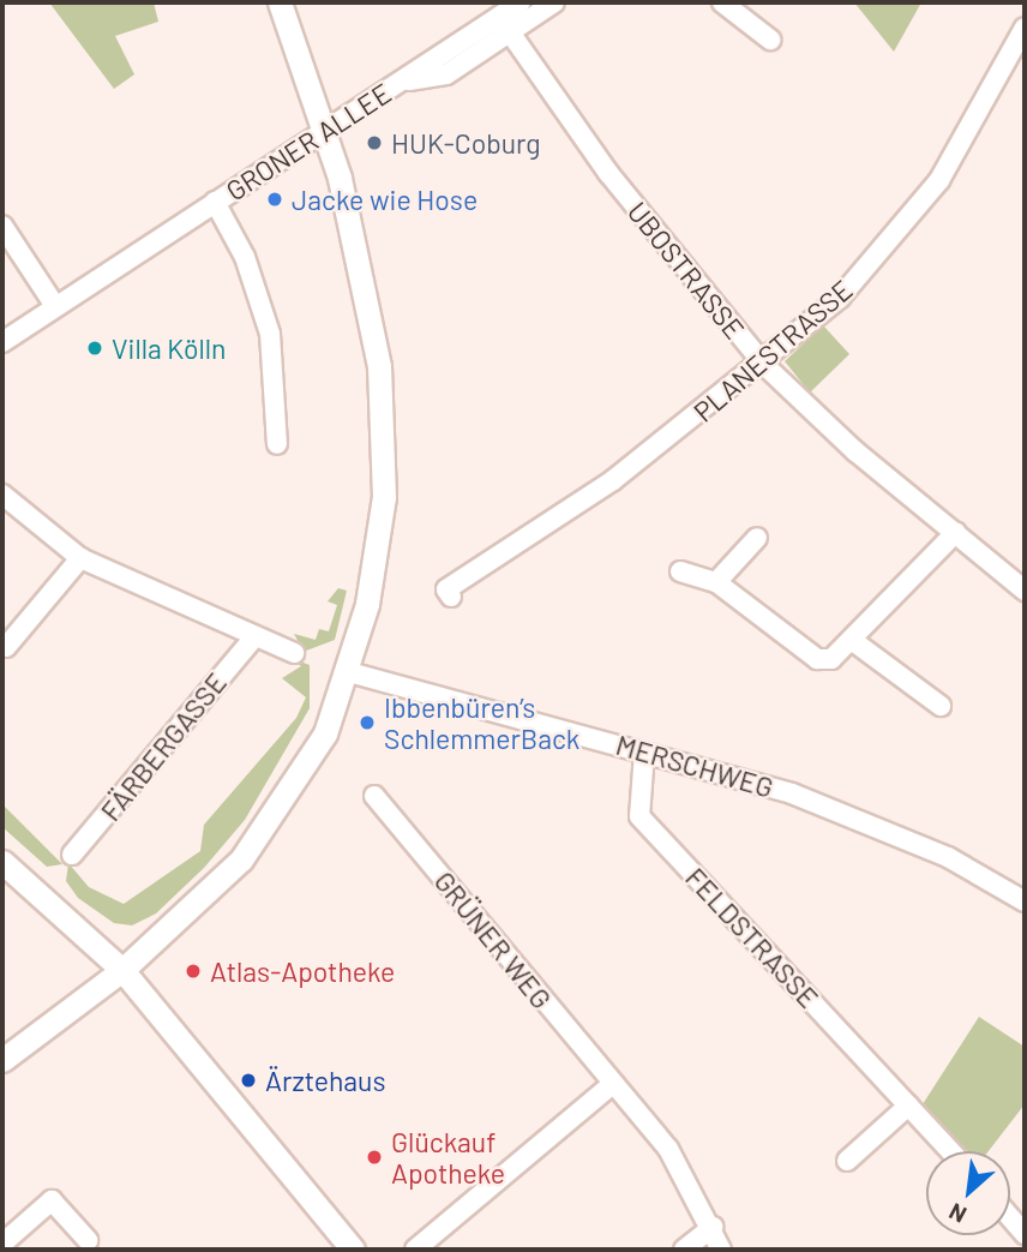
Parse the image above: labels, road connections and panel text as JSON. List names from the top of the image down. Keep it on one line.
{"streets":{"street":["GRONER ALLEE","UBOSTRASSE","PLANESTRASSE","FÄRBERGASSE","MERSCHWEG","FELDSTRASSE","GRÜNER WEG"]},"crossings":[["GRONER ALLEE","UBOSTRASSE"],["UBOSTRASSE","PLANESTRASSE"],["MERSCHWEG","FELDSTRASSE"]],"places":["HUK-Coburg","Jacke wie Hose","Villa Kölln","Ibbenbüren’s SchlemmerBack","Atlas-Apotheke","Ärztehaus","Glückauf Apotheke"],"north":"bottom left"}
